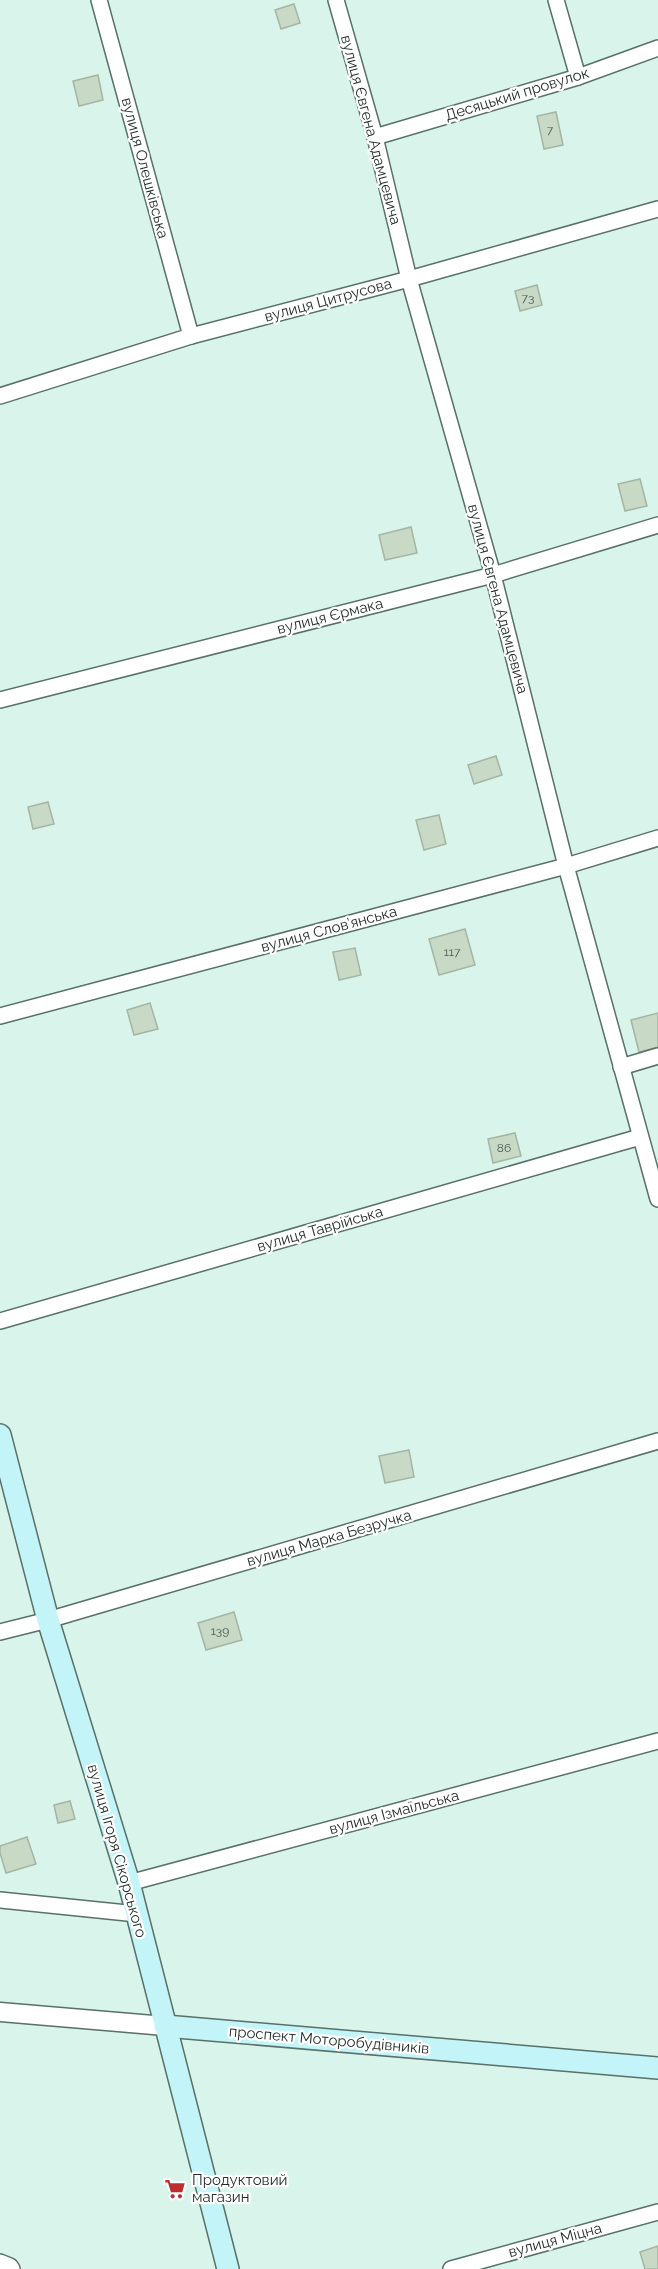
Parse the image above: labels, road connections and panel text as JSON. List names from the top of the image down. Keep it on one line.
{"streets":{"main road":["вулиця Ігоря Сікорського","проспект Моторобудівників"],"street":["Десяцький провулок","вулиця Євгена Адамцевича","вулиця Олешківська","вулиця Цитрусова","вулиця Єрмака","вулиця Слов’янська","вулиця Таврійська","вулиця Марка Безручка","вулиця Ізмаїльська","вулиця Міцна"]},"crossings":[["Десяцький провулок","вулиця Євгена Адамцевича"],["вулиця Євгена Адамцевича","вулиця Цитрусова"],["вулиця Євгена Адамцевича","вулиця Єрмака"],["вулиця Євгена Адамцевича","вулиця Слов’янська"],["вулиця Євгена Адамцевича","вулиця Таврійська"],["вулиця Олешківська","вулиця Цитрусова"],["вулиця Марка Безручка","вулиця Ігоря Сікорського"],["вулиця Ізмаїльська","вулиця Ігоря Сікорського"],["вулиця Ігоря Сікорського","проспект Моторобудівників"]],"places":{"supermarket":["Продуктовий магазин"]},"house_numbers":["7","73","117","86","139"]}
